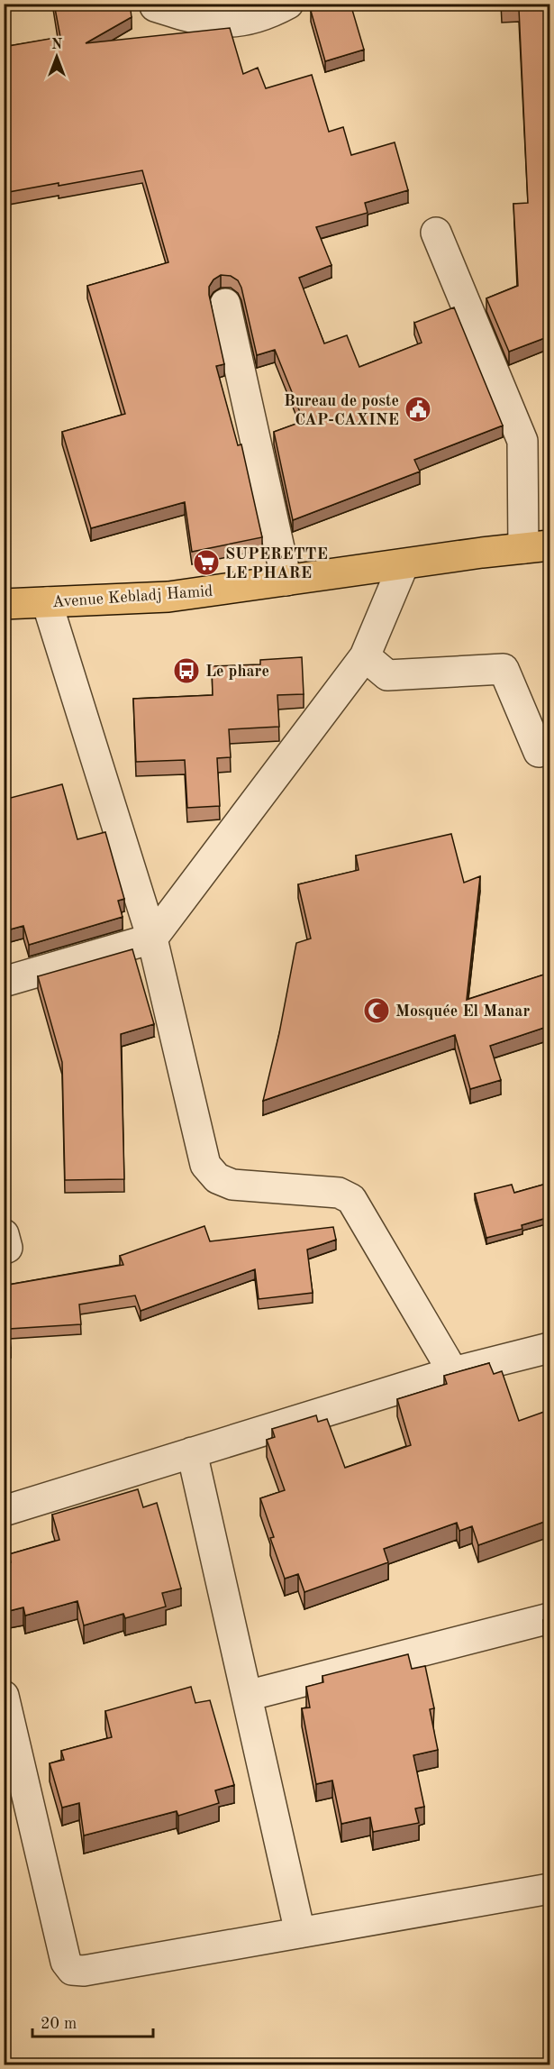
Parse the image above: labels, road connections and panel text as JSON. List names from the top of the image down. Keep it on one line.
{"streets":{"main road":["Avenue Kebladj Hamid"]},"places":{"public building":["Bureau de poste CAP-CAXINE"],"supermarket":["SUPERETTE LE PHARE"],"bus stop":["Le phare"],"mosque":["Mosquée El Manar"]},"scale_bar":"20 m","north":"top"}
